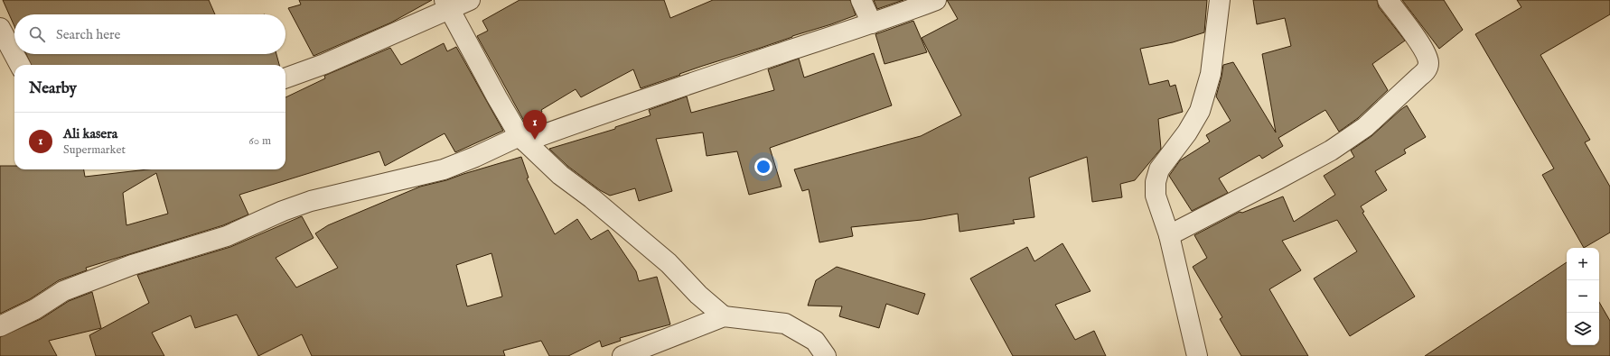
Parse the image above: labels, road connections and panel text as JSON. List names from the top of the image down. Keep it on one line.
{"page":{"search":"Search here","heading":"Nearby","pins":"1","list":[{"mark":"1","name":"Ali kasera","note":"Supermarket","value":"60 m"}],"map_buttons":["+","−"]}}
